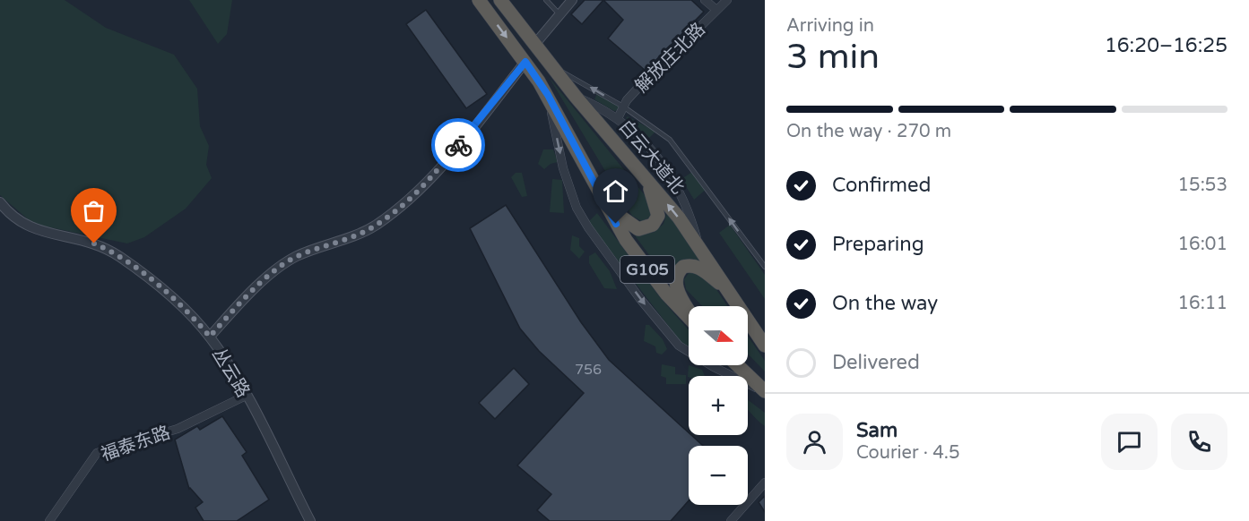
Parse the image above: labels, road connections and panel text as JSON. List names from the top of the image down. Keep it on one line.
{"streets":{"highway":["白云大道北","G105"],"street":["解放庄北路","丛云路","福泰东路"]},"crossings":[["丛云路","福泰东路"]],"house_numbers":["756"],"north":"right","page":{"heading":["3 min","Arriving in","16:20–16:25"],"panel":["Sam","Courier · 4.5"],"bar":"On the way · 270 m","list":[["Confirmed","15:53"],["Preparing","16:01"],["On the way","16:11"],"Delivered"],"map_buttons":["+","−"]}}
